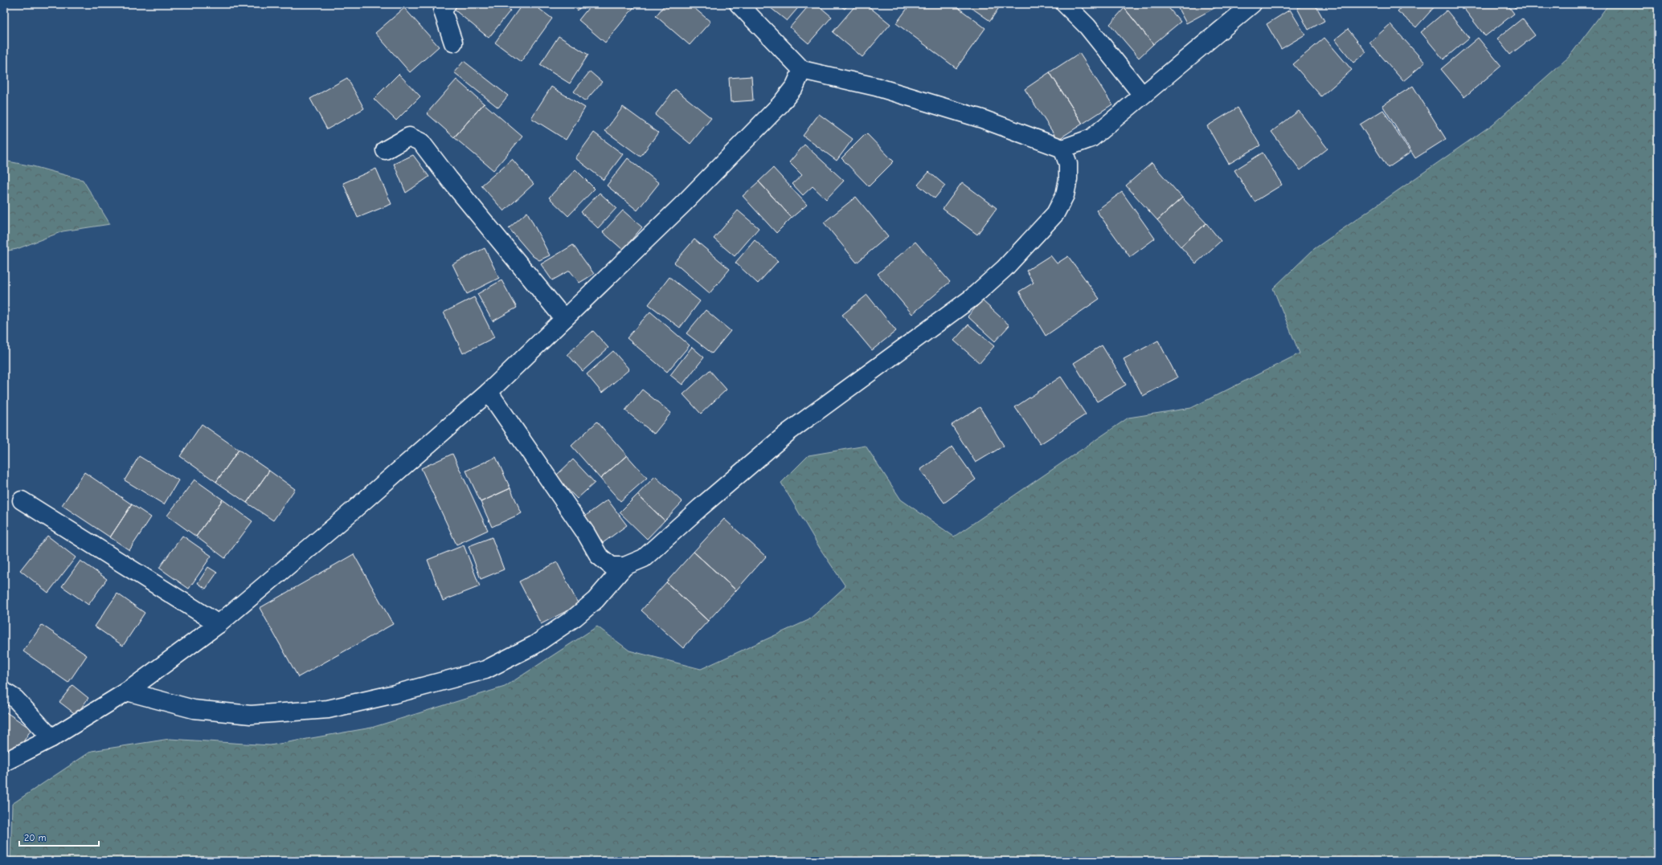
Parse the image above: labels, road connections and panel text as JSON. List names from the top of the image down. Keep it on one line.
{"scale_bar":"20 m"}
